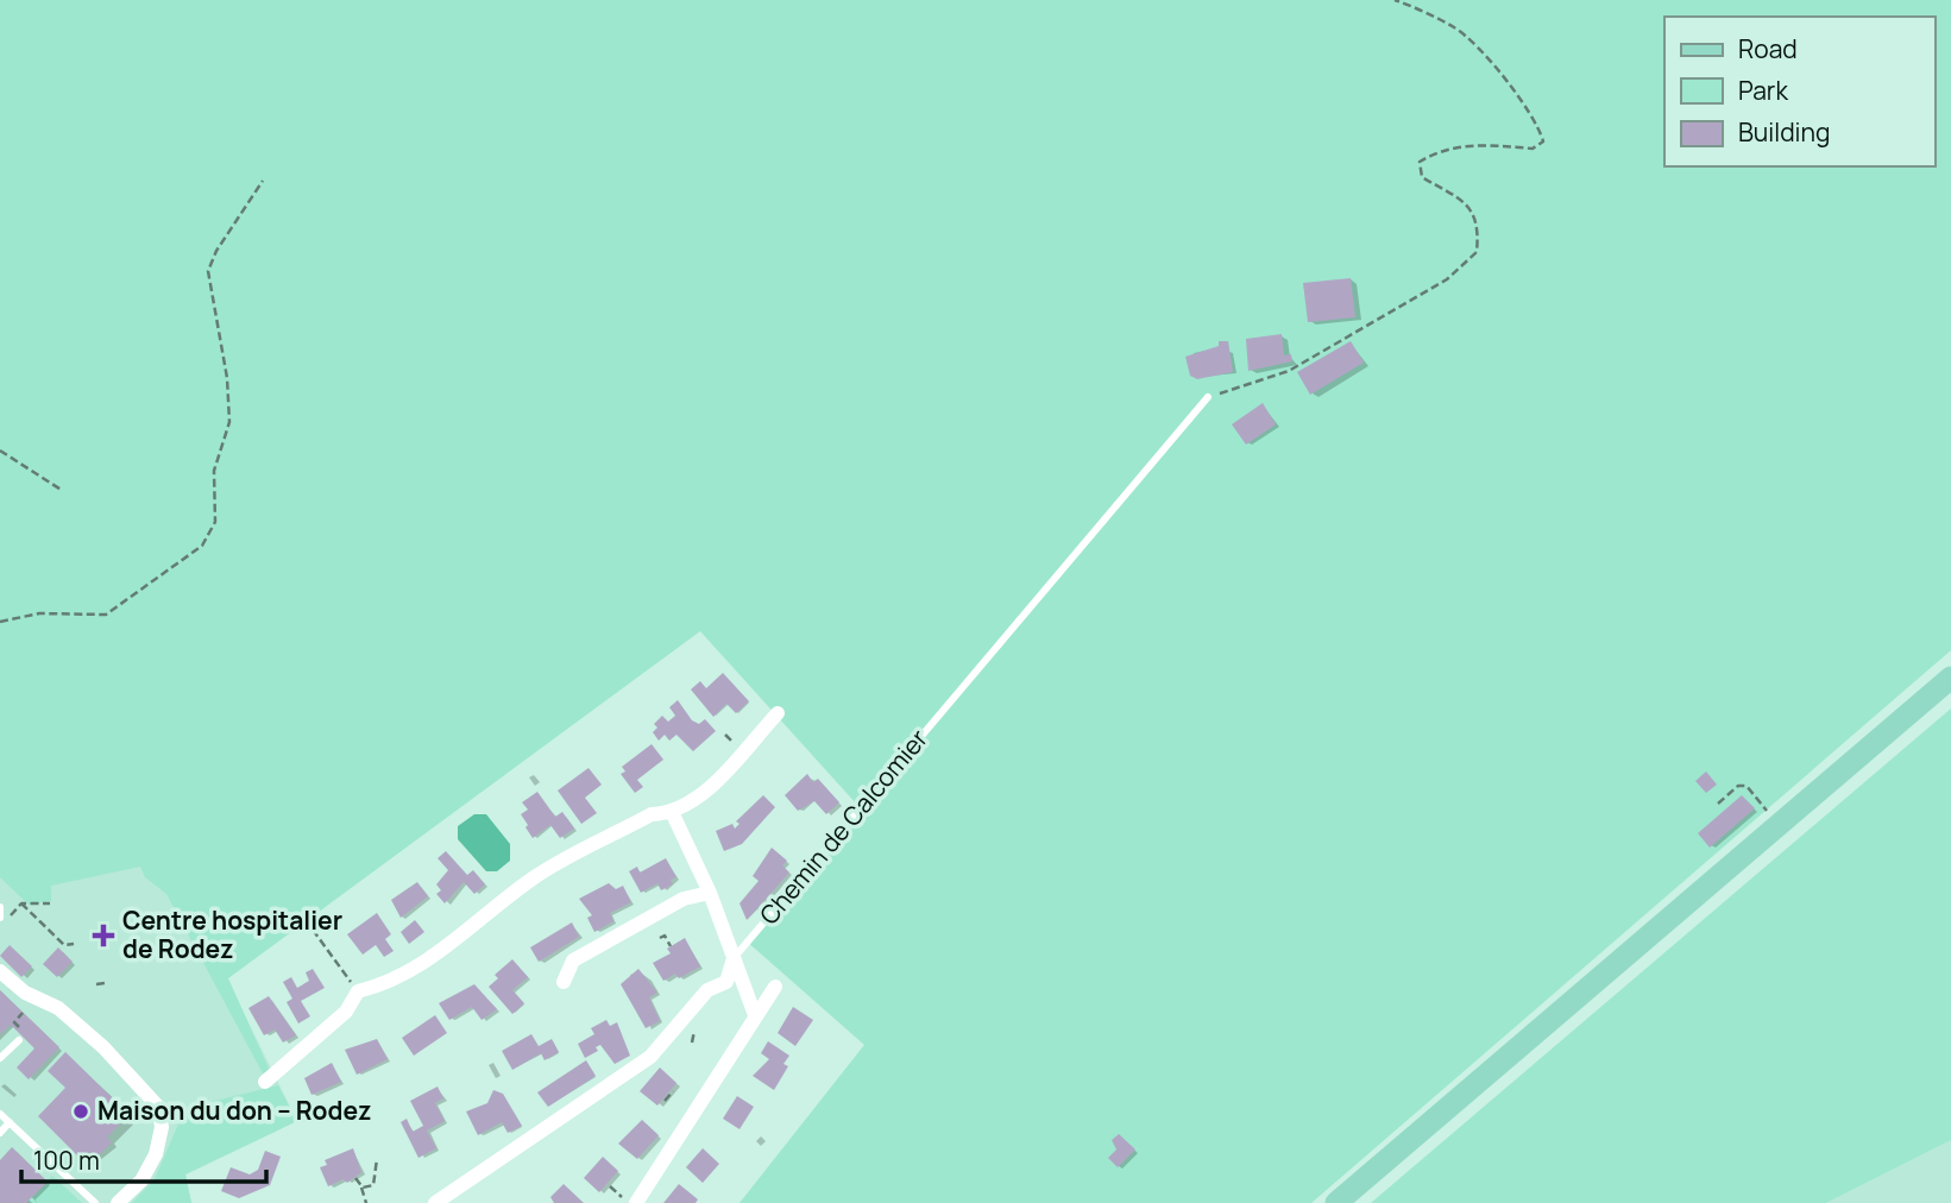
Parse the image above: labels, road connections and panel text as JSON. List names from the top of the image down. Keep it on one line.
{"streets":{"street":["Chemin de Calcomier"]},"places":{"health":["Centre hospitalier de Rodez"],"other":["Maison du don – Rodez"]},"legend":["Road","Park","Building"],"scale_bar":"100 m"}
